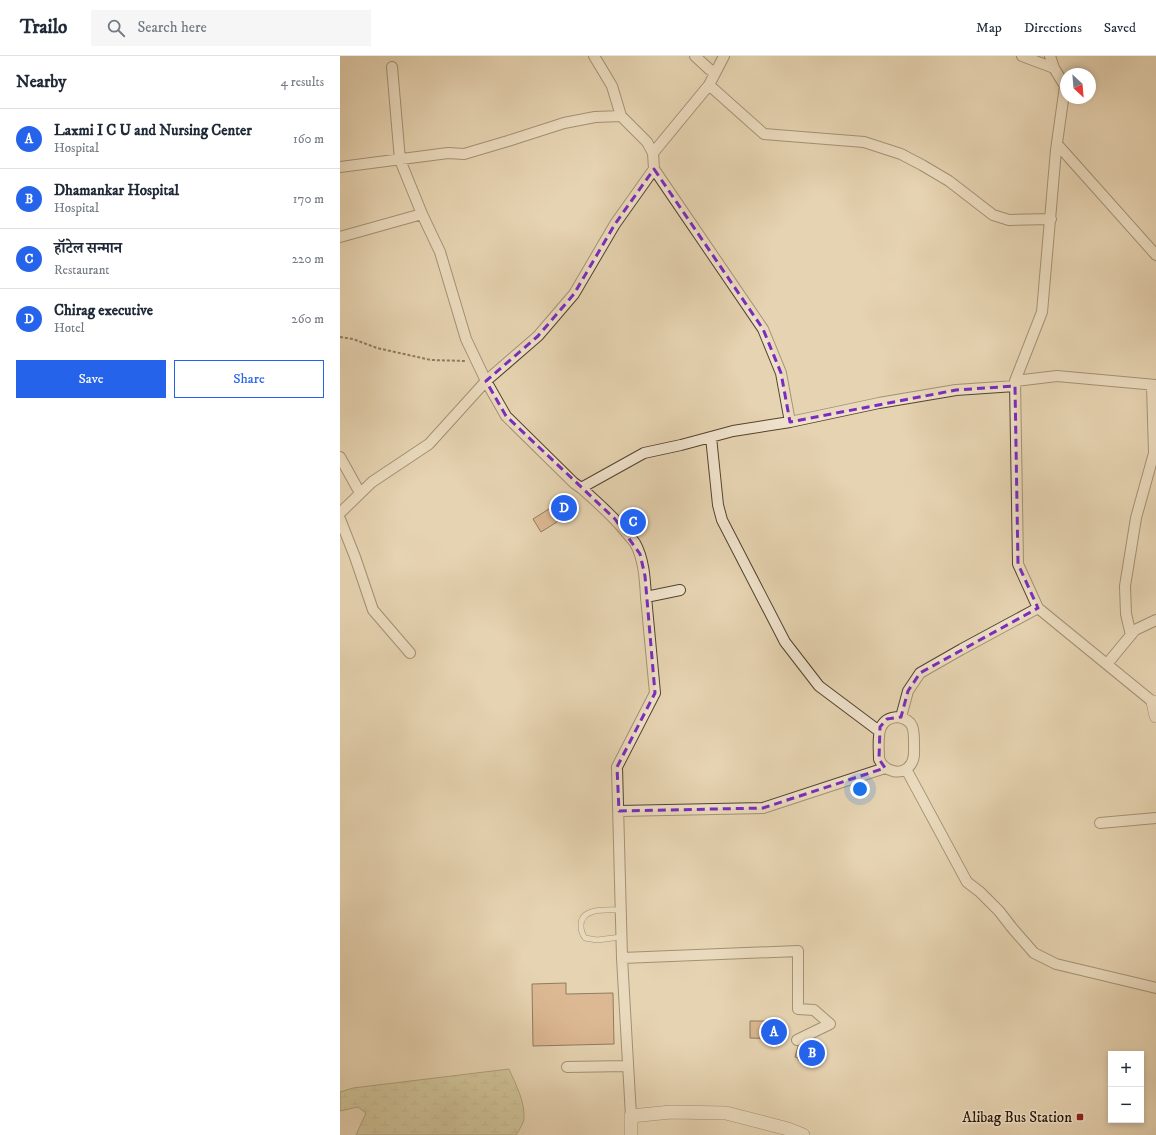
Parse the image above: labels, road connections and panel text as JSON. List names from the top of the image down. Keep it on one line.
{"places":{"transit":["Alibag Bus Station"]},"north":"bottom right","page":{"header":"Trailo","search":"Search here","nav":["Map","Directions","Saved"],"heading":["Nearby","4 results"],"list":[{"mark":"A","name":"Laxmi I C U and Nursing Center","note":"Hospital","value":"160 m"},{"mark":"B","name":"Dhamankar Hospital","note":"Hospital","value":"170 m"},{"mark":"C","name":"हॉटेल सन्मान","note":"Restaurant","value":"220 m"},{"mark":"D","name":"Chirag executive","note":"Hotel","value":"260 m"}],"buttons":["Save","Share"],"pins":["D","C","A","B"],"map_buttons":["+","−"]}}
